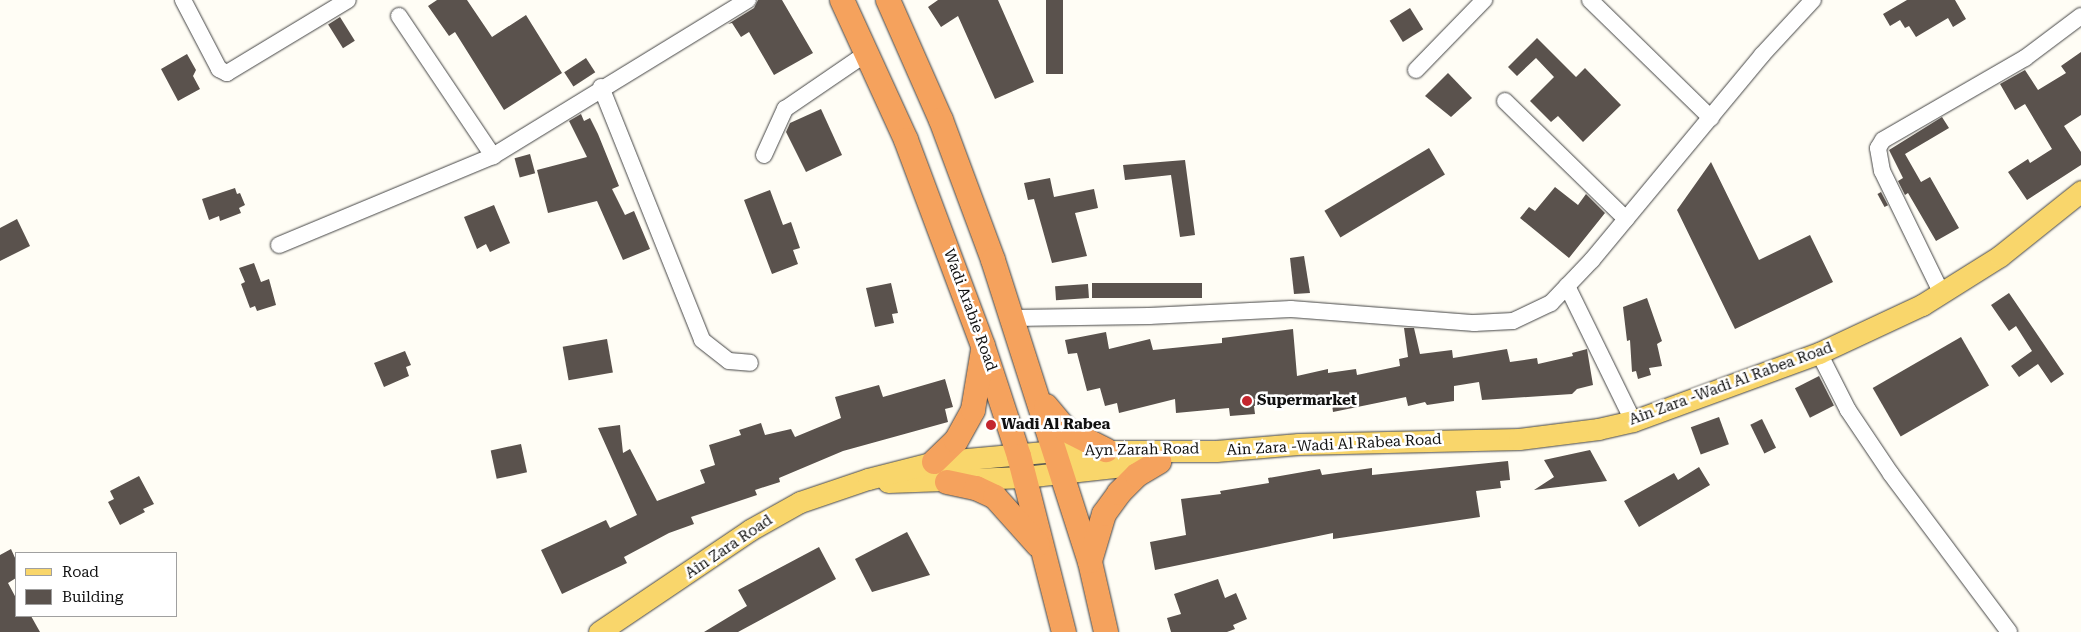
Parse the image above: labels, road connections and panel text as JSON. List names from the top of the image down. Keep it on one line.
{"streets":{"highway":["Wadi Arabie Road"],"main road":["Ain Zara -Wadi Al Rabea Road","Ayn Zarah Road","Ain Zara Road"]},"crossings":[["Wadi Arabie Road","Ayn Zarah Road"],["Ain Zara -Wadi Al Rabea Road","Ayn Zarah Road"],["Ayn Zarah Road","Ain Zara Road"]],"places":["Supermarket","Wadi Al Rabea"],"legend":["Road","Building"]}
